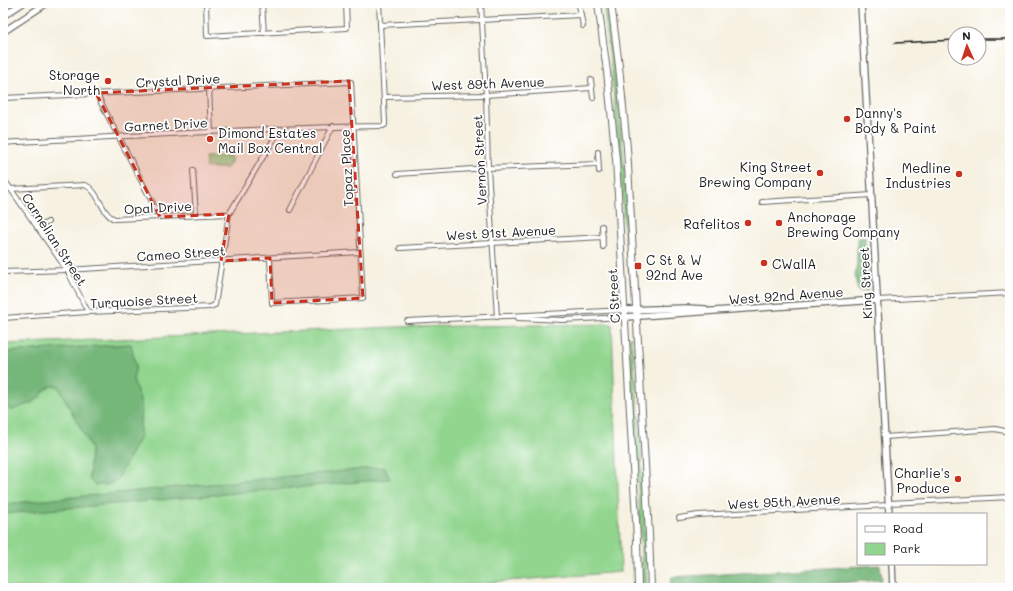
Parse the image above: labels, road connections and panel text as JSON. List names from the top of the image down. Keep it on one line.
{"streets":{"main road":["C Street"],"street":["Crystal Drive","West 89th Avenue","Garnet Drive","Vernon Street","Topaz Place","Opal Drive","West 91st Avenue","Carnelian Street","Cameo Street","King Street","West 92nd Avenue","Turquoise Street","West 95th Avenue"]},"crossings":[["Crystal Drive","Topaz Place"],["West 89th Avenue","Garnet Drive"],["West 89th Avenue","Vernon Street"],["Garnet Drive","Topaz Place"],["Garnet Drive","Turquoise Street"],["Vernon Street","West 91st Avenue"],["Vernon Street","West 92nd Avenue"],["Topaz Place","Cameo Street"],["Opal Drive","Carnelian Street"],["Opal Drive","Turquoise Street"],["Carnelian Street","Cameo Street"],["Carnelian Street","Turquoise Street"],["Cameo Street","Turquoise Street"],["King Street","West 92nd Avenue"],["King Street","West 95th Avenue"],["West 92nd Avenue","C Street"]],"places":{"other":["Storage North","Danny's Body & Paint","Dimond Estates Mail Box Central","King Street Brewing Company","Medline Industries","Rafelitos","Anchorage Brewing Company","CWallA","Charlie's Produce"],"transit":["C St & W 92nd Ave"]},"legend":["Road","Park"],"north":"top"}
